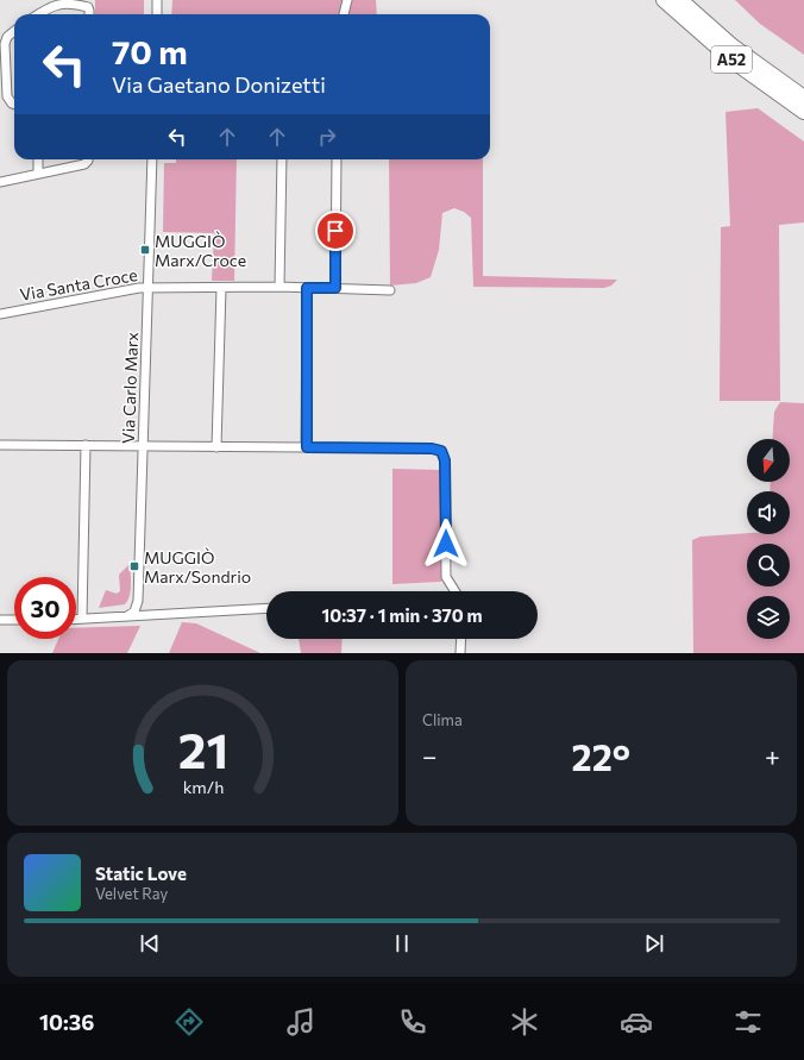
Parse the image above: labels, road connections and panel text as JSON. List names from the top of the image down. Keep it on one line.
{"streets":{"highway":["A52"],"street":["Via Santa Croce","Via Carlo Marx"]},"crossings":[["Via Santa Croce","Via Carlo Marx"]],"places":{"transit":["MUGGIÒ Marx/Croce","MUGGIÒ Marx/Sondrio"]},"north":"bottom","page":{"turn":["70 m","Via Gaetano Donizetti"],"limit":"30","trip":"10:37 · 1 min · 370 m","tile":"Clima","heat":["−","22°","+"],"song":["Static Love","Velvet Ray"],"tabs":"10:36","gauge":["21","km/h"]}}
